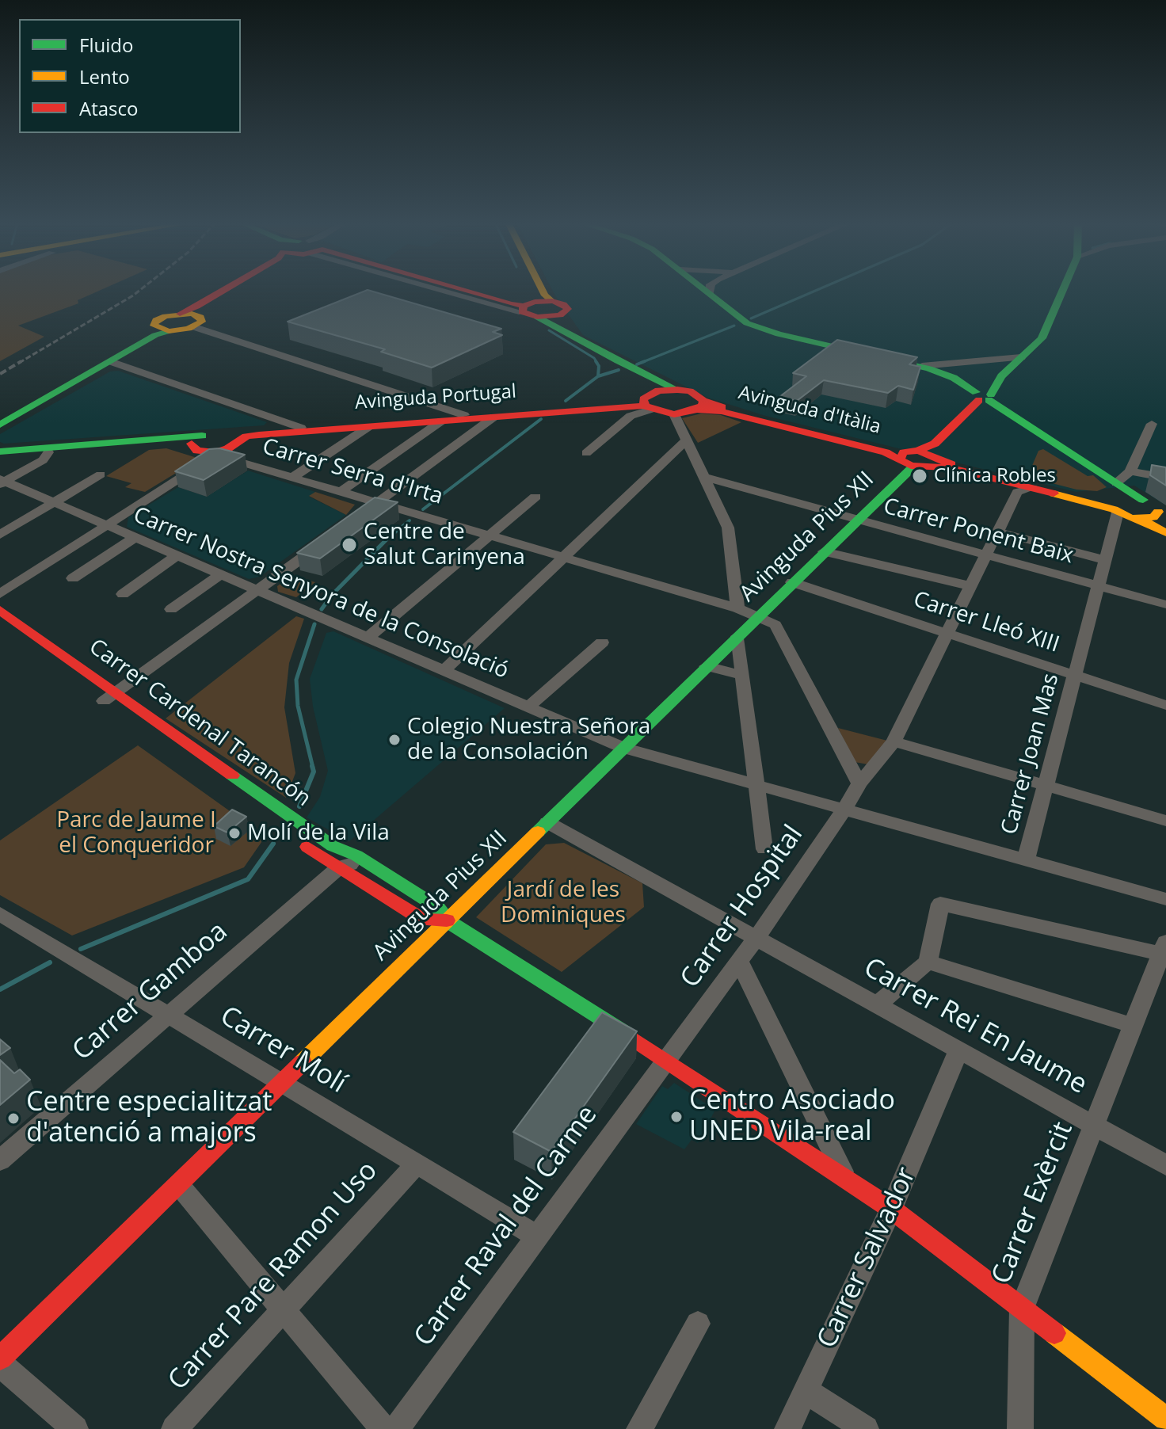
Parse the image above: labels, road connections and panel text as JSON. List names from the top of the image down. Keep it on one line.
{"streets":{"main road":["Avinguda Portugal","Avinguda d'Itàlia","Avinguda Pius XII","Carrer Cardenal Tarancón"],"street":["Carrer Serra d'Irta","Carrer Ponent Baix","Carrer Nostra Senyora de la Consolació","Carrer Lleó XIII","Carrer Joan Mas","Carrer Hospital","Carrer Gamboa","Carrer Rei En Jaume","Carrer Molí","Carrer Exèrcit","Carrer Raval del Carme","Carrer Salvador","Carrer Pare Ramon Uso"]},"crossings":[["Avinguda d'Itàlia","Avinguda Pius XII"],["Avinguda d'Itàlia","Carrer Joan Mas"],["Avinguda d'Itàlia","Carrer Hospital"],["Carrer Serra d'Irta","Avinguda Pius XII"],["Carrer Serra d'Irta","Carrer Hospital"],["Carrer Ponent Baix","Avinguda Pius XII"],["Carrer Ponent Baix","Carrer Joan Mas"],["Carrer Ponent Baix","Carrer Hospital"],["Avinguda Pius XII","Carrer Nostra Senyora de la Consolació"],["Avinguda Pius XII","Carrer Lleó XIII"],["Avinguda Pius XII","Carrer Cardenal Tarancón"],["Avinguda Pius XII","Carrer Rei En Jaume"],["Avinguda Pius XII","Carrer Molí"],["Carrer Nostra Senyora de la Consolació","Carrer Joan Mas"],["Carrer Nostra Senyora de la Consolació","Carrer Hospital"],["Carrer Lleó XIII","Carrer Joan Mas"],["Carrer Lleó XIII","Carrer Hospital"],["Carrer Cardenal Tarancón","Carrer Hospital"],["Carrer Cardenal Tarancón","Carrer Gamboa"],["Carrer Cardenal Tarancón","Carrer Exèrcit"],["Carrer Cardenal Tarancón","Carrer Raval del Carme"],["Carrer Cardenal Tarancón","Carrer Salvador"],["Carrer Hospital","Carrer Rei En Jaume"],["Carrer Hospital","Carrer Raval del Carme"],["Carrer Gamboa","Carrer Molí"],["Carrer Rei En Jaume","Carrer Exèrcit"],["Carrer Rei En Jaume","Carrer Salvador"],["Carrer Molí","Carrer Raval del Carme"],["Carrer Molí","Carrer Pare Ramon Uso"]],"parks":["Parc de Jaume I el Conqueridor","Jardí de les Dominiques"],"places":["Clínica Robles","Centre de Salut Carinyena","Colegio Nuestra Señora de la Consolación","Molí de la Vila","Centro Asociado UNED Vila-real","Centre especialitzat d'atenció a majors"],"legend":["Fluido","Lento","Atasco"]}
